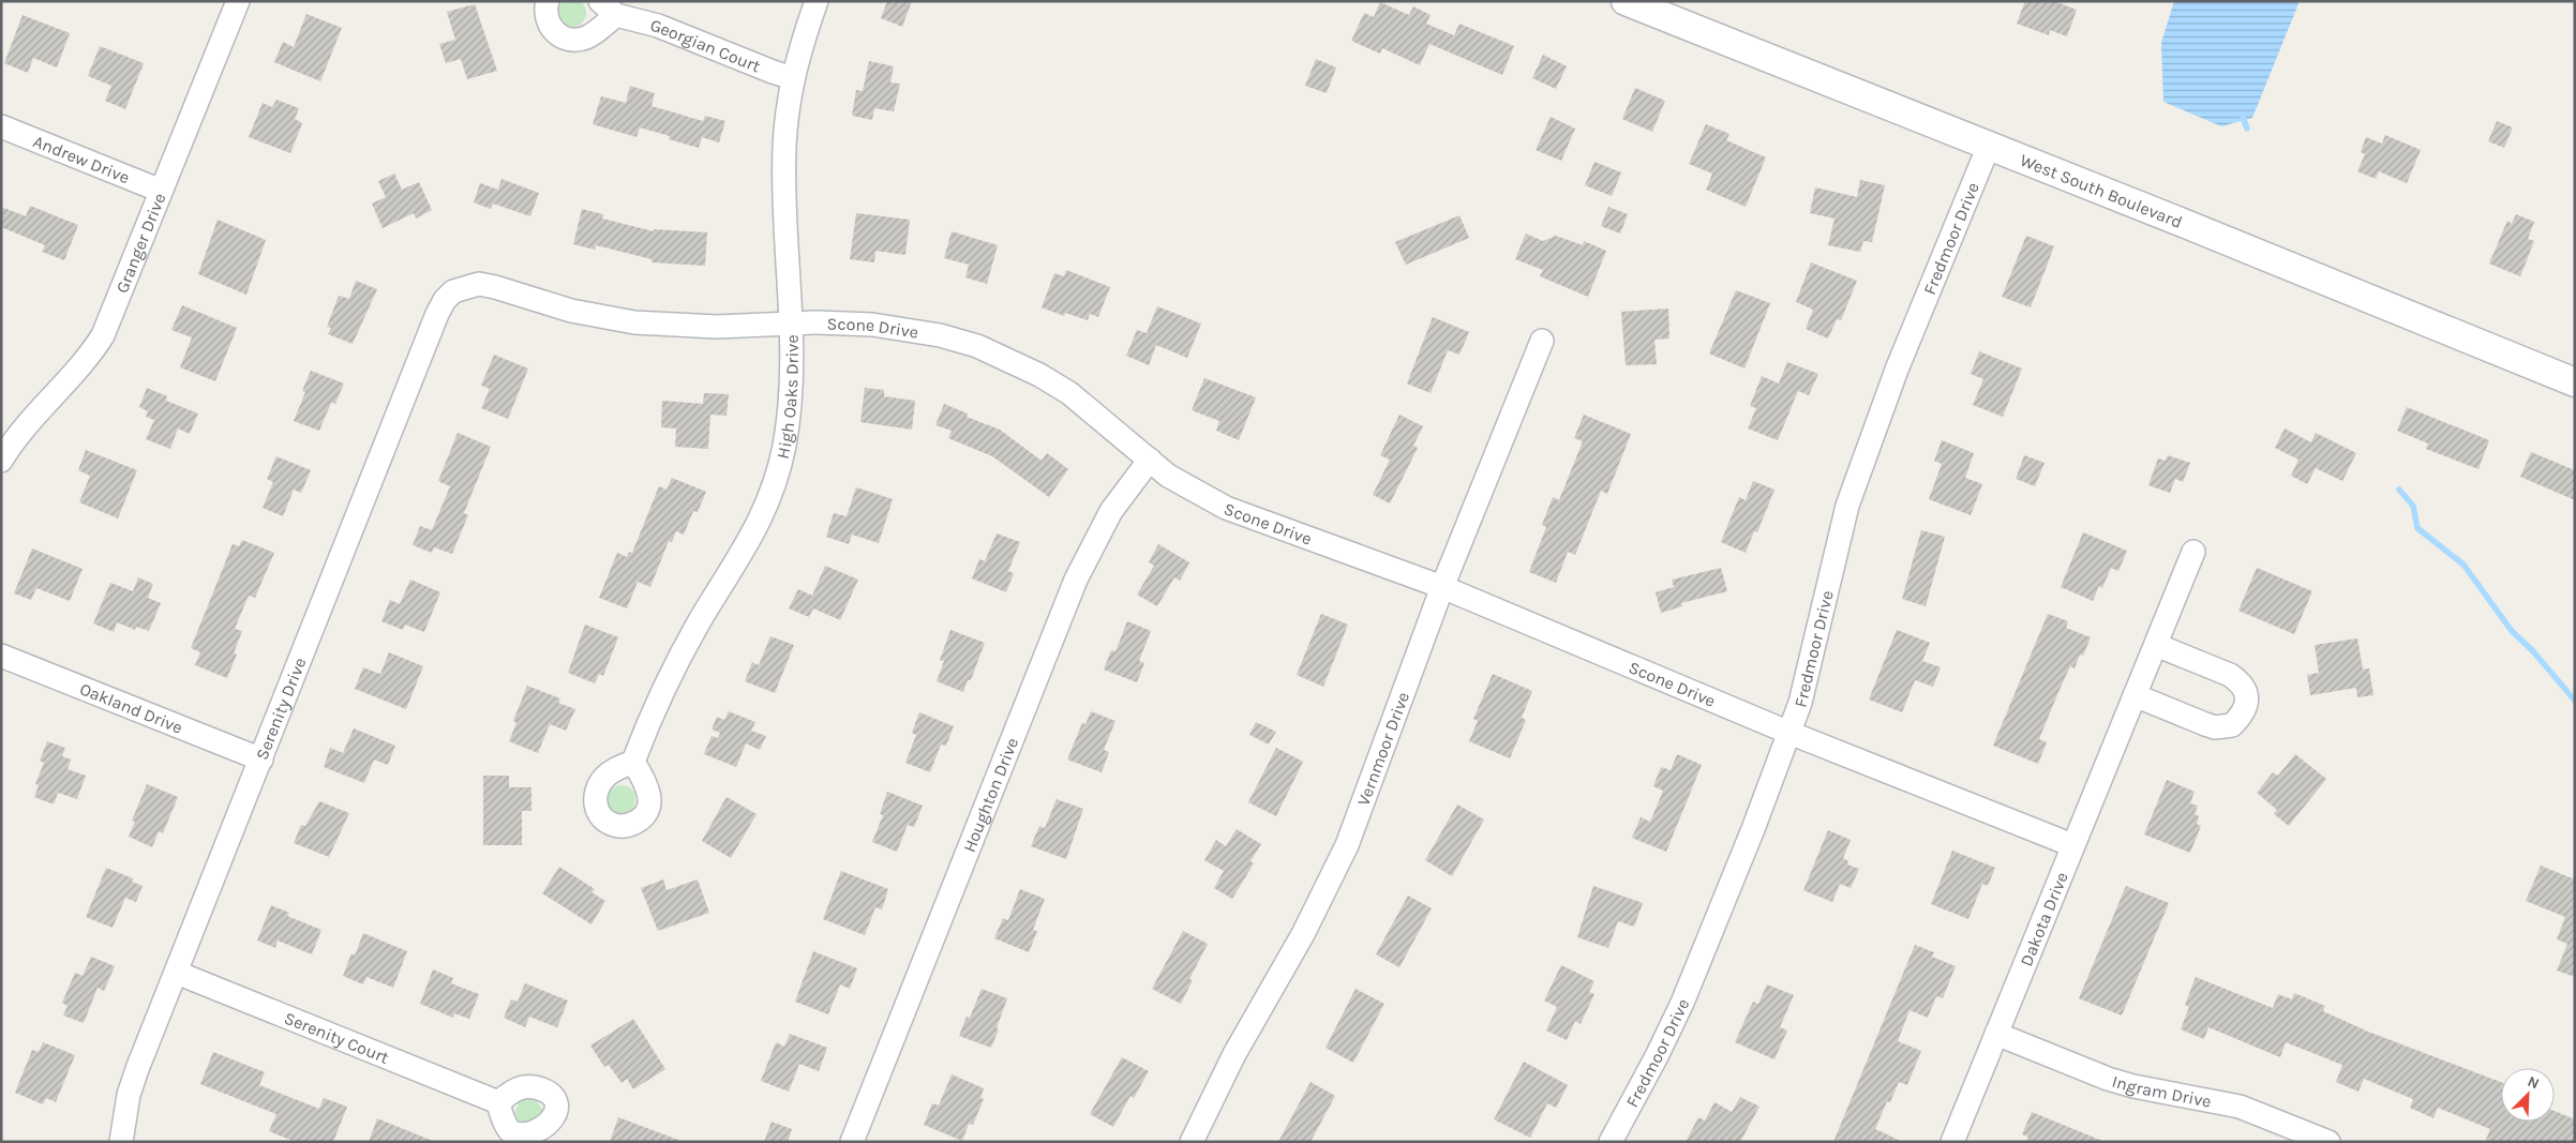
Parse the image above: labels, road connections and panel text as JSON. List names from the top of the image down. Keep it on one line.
{"streets":{"street":["Georgian Court","Andrew Drive","West South Boulevard","Fredmoor Drive","Granger Drive","Scone Drive","High Oaks Drive","Oakland Drive","Serenity Drive","Vernmoor Drive","Houghton Drive","Dakota Drive","Serenity Court","Ingram Drive"]},"crossings":[["Georgian Court","High Oaks Drive"],["Andrew Drive","Granger Drive"],["West South Boulevard","Fredmoor Drive"],["Fredmoor Drive","Scone Drive"],["Scone Drive","High Oaks Drive"],["Scone Drive","Serenity Drive"],["Scone Drive","Vernmoor Drive"],["Scone Drive","Houghton Drive"],["Scone Drive","Dakota Drive"],["Oakland Drive","Serenity Drive"],["Serenity Drive","Serenity Court"],["Dakota Drive","Ingram Drive"]],"north":"top right"}
